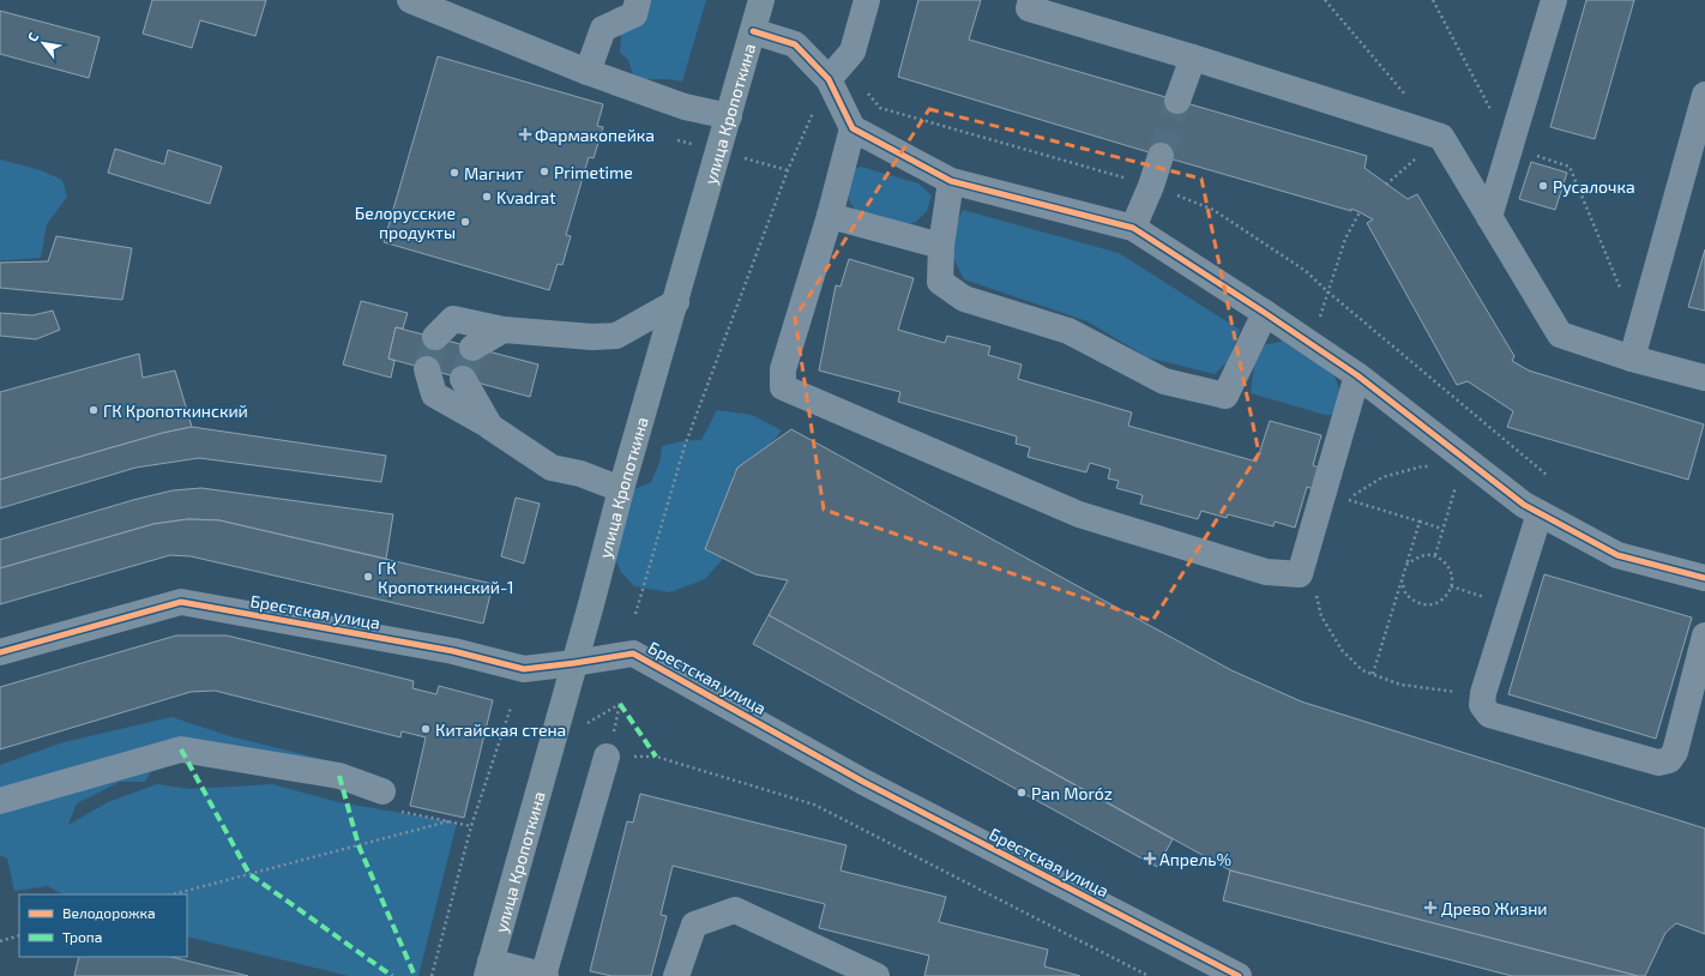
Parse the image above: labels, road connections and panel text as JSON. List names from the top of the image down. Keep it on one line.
{"streets":{"main road":["улица Кропоткина"],"street":["Брестская улица"]},"crossings":[["улица Кропоткина","Брестская улица"]],"places":{"health":["Фармакопейка","Апрель%","Древо Жизни"],"other":["Primetime","Магнит","Русалочка","Kvadrat","Белорусские продукты","ГК Кропоткинский","ГК Кропоткинский-1","Китайская стена","Pan Moróz"]},"legend":["Велодорожка","Тропа"],"north":"top left"}
